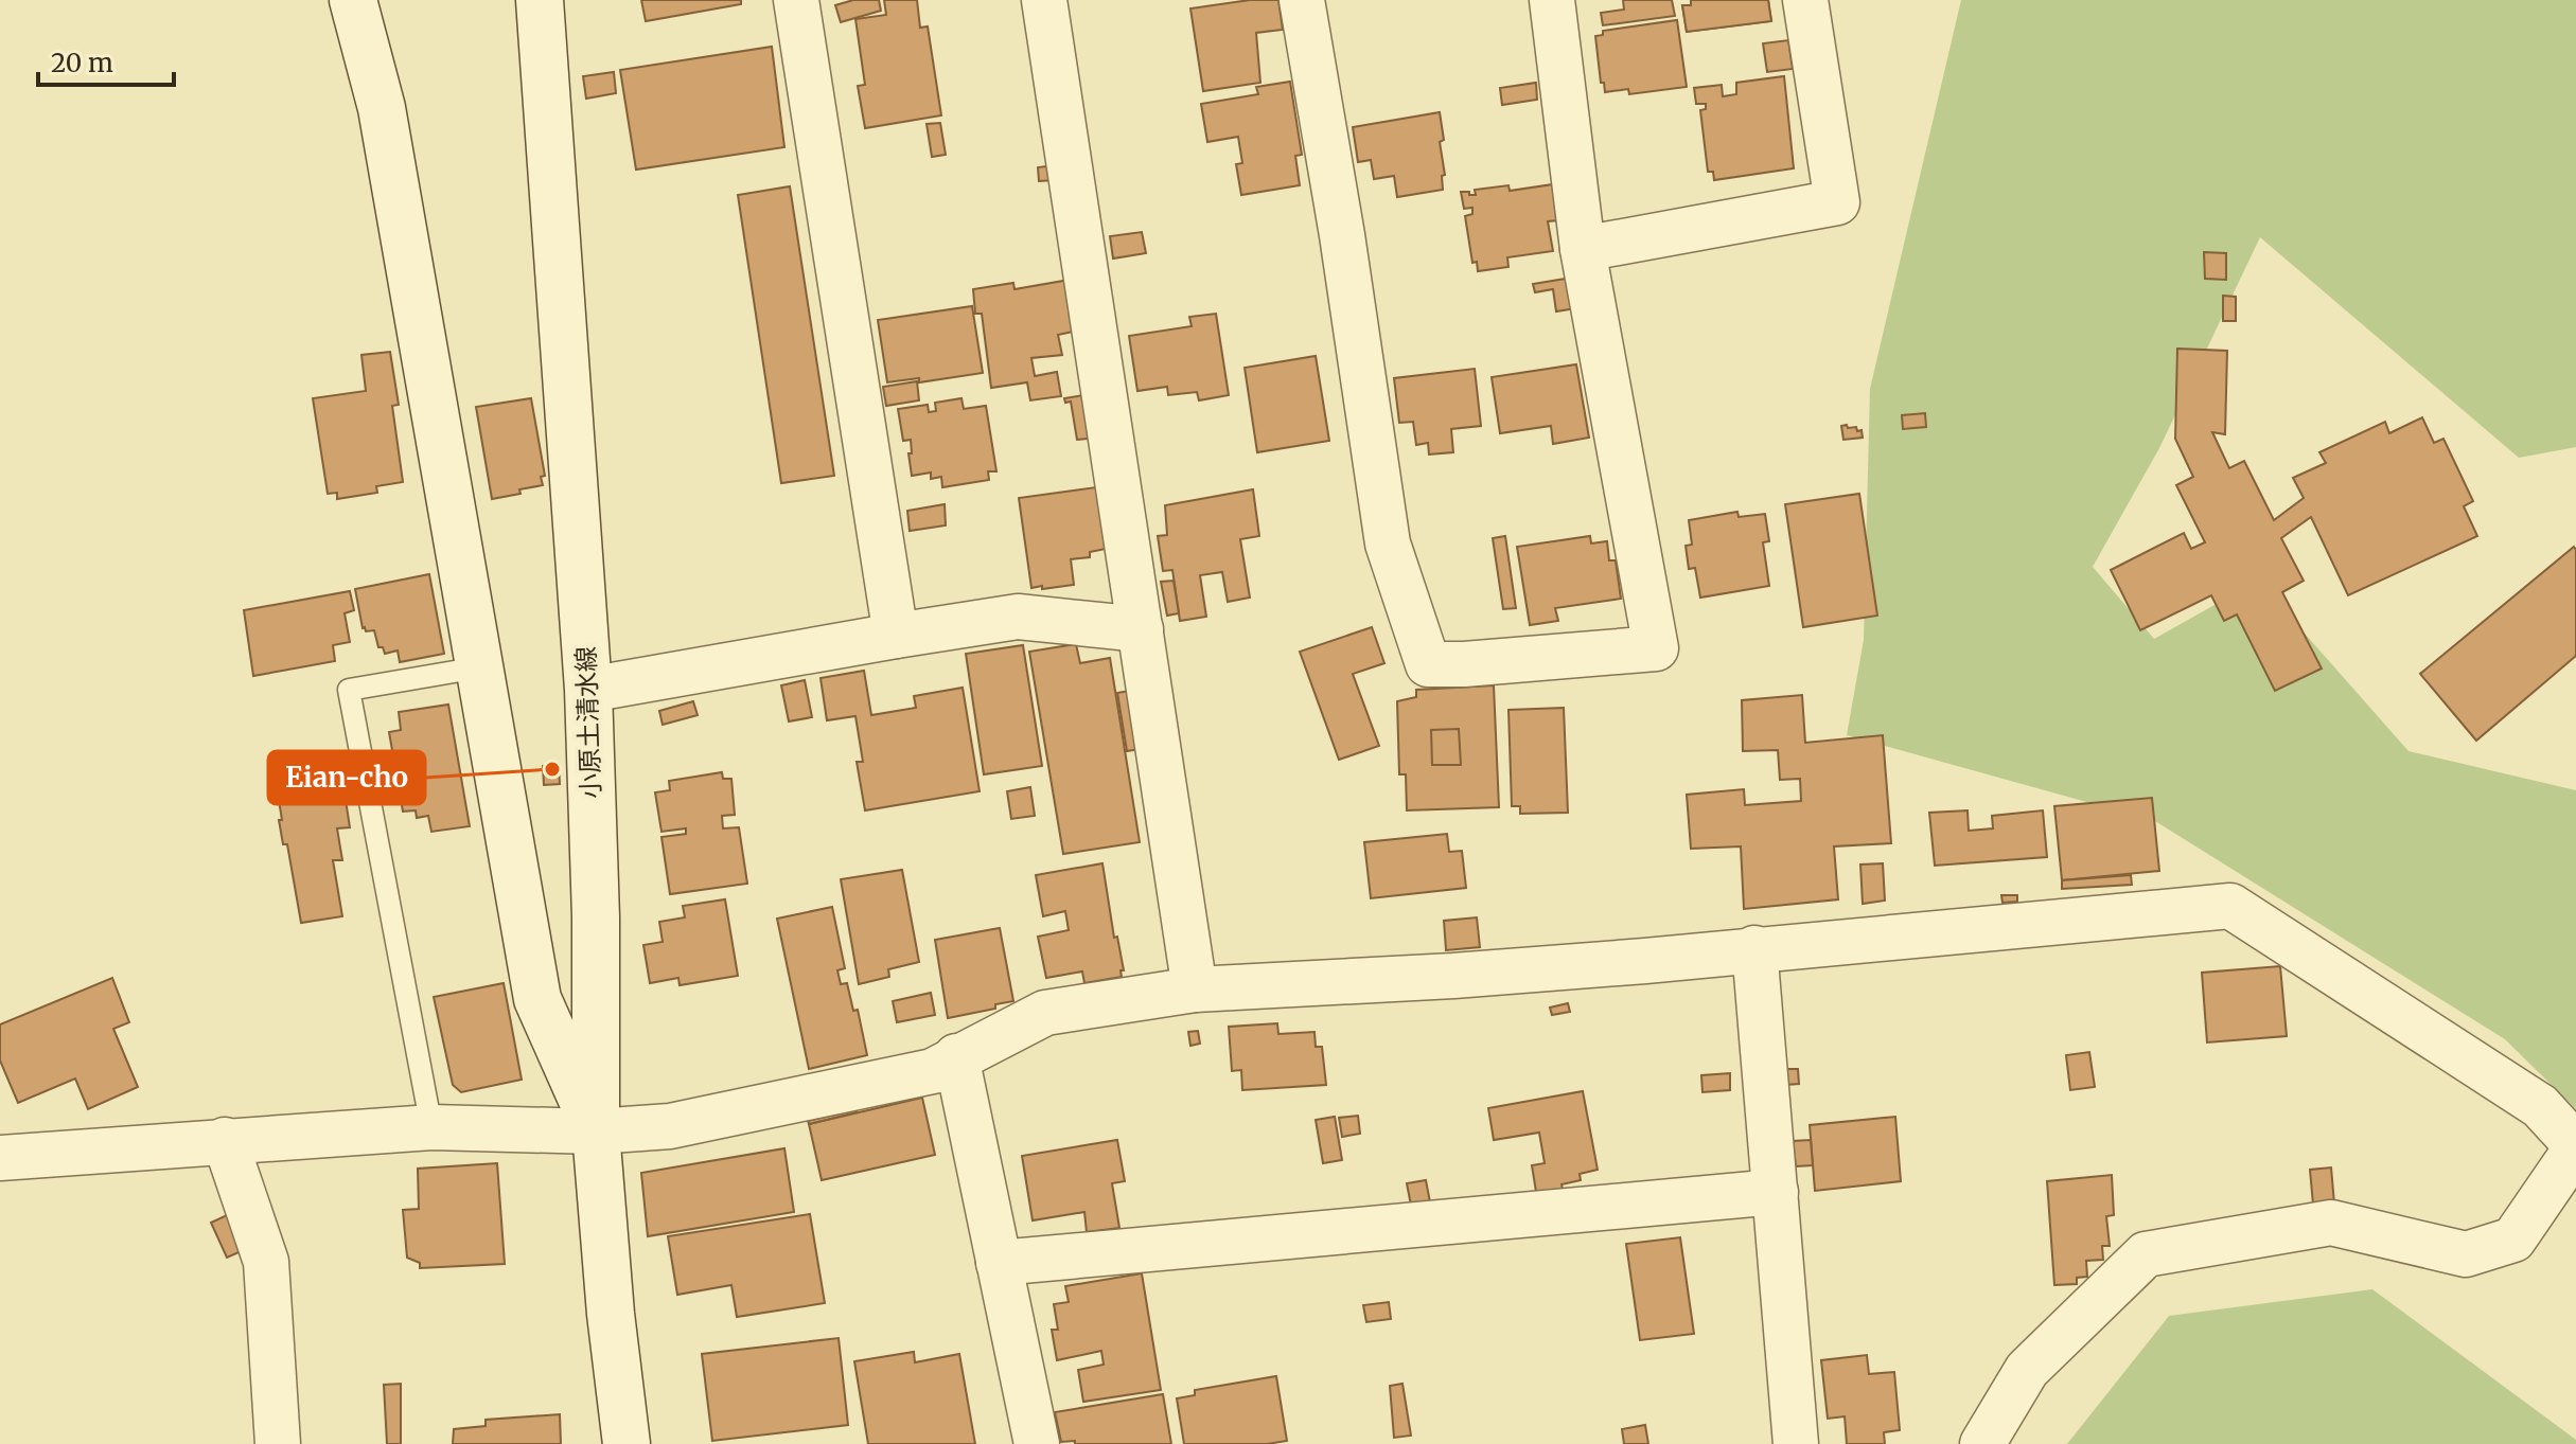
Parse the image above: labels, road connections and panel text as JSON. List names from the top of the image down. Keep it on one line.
{"streets":{"main road":["小原土清水線"]},"places":["Eian-cho"],"scale_bar":"20 m"}
